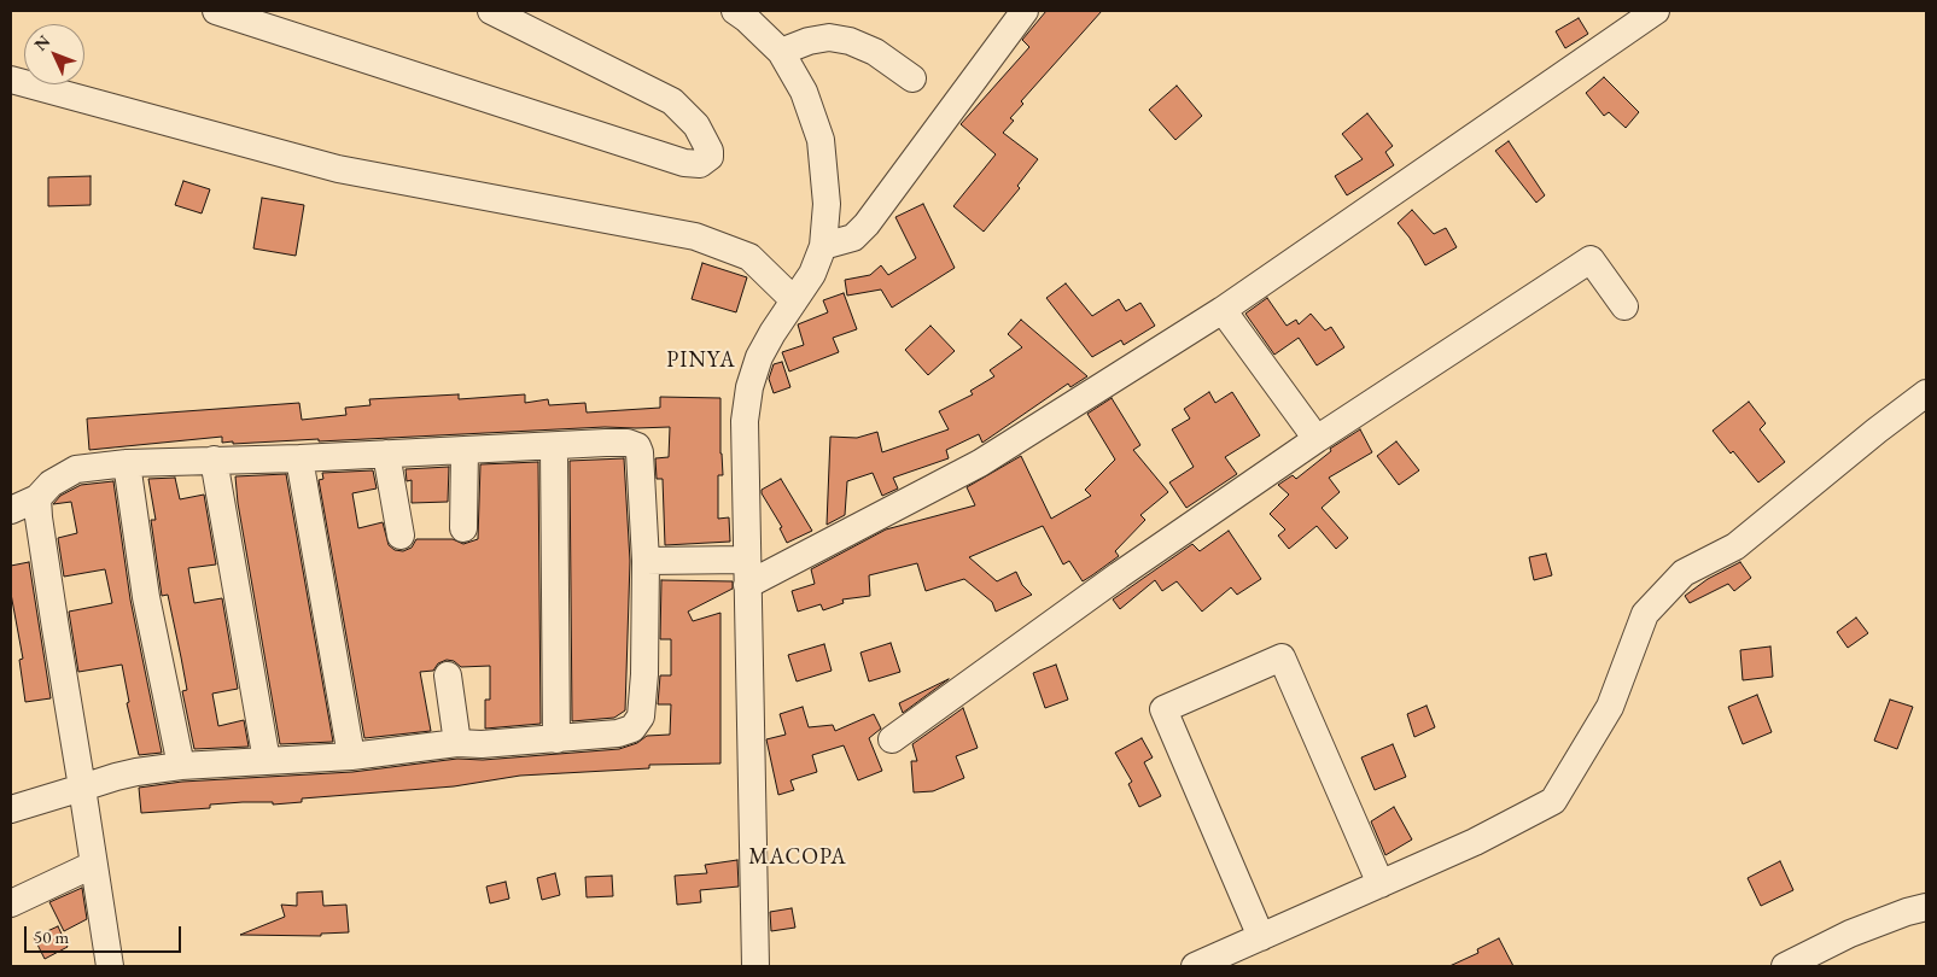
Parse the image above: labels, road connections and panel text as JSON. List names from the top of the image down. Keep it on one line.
{"districts":["PINYA","MACOPA"],"scale_bar":"50 m","north":"top left"}
